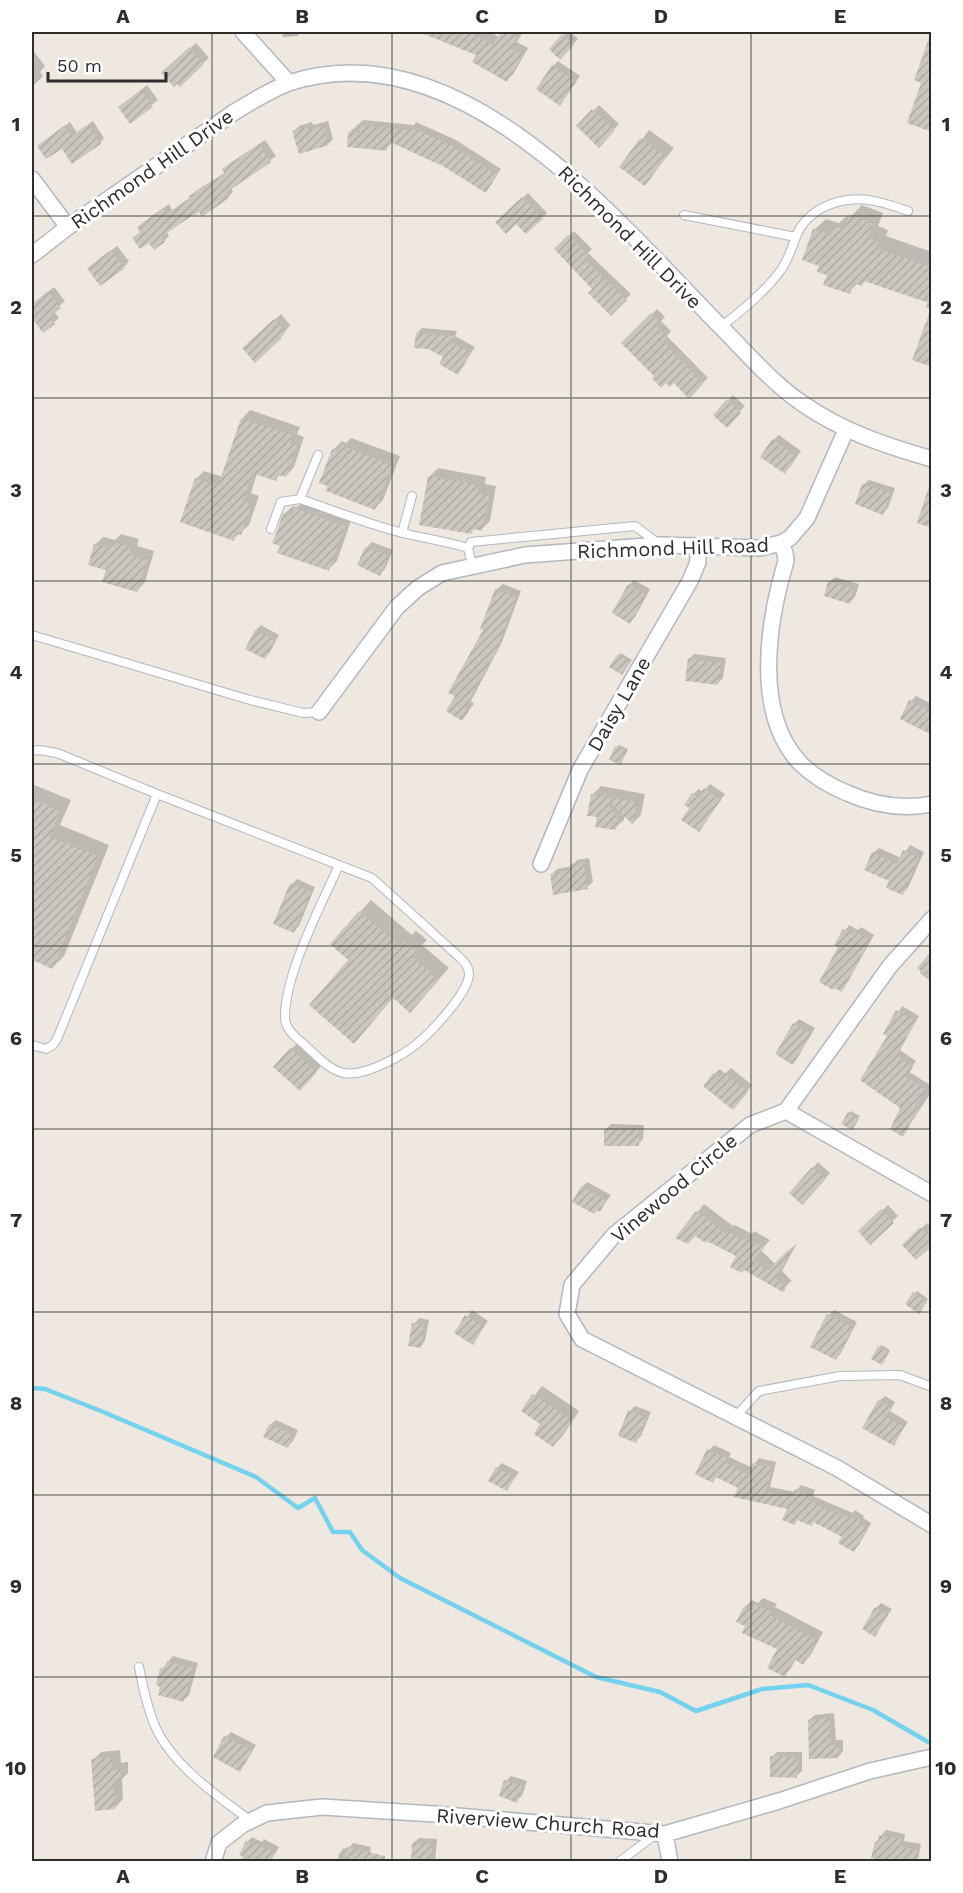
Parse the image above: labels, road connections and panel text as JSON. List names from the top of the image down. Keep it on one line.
{"streets":{"street":["Richmond Hill Drive","Richmond Hill Road","Daisy Lane","Vinewood Circle","Riverview Church Road"]},"crossings":[["Richmond Hill Drive","Richmond Hill Road"],["Richmond Hill Road","Daisy Lane"]],"scale_bar":"50 m","grid":{"columns":["A","B","C","D","E"],"rows":["1","2","3","4","5","6","7","8","9","10"]}}
